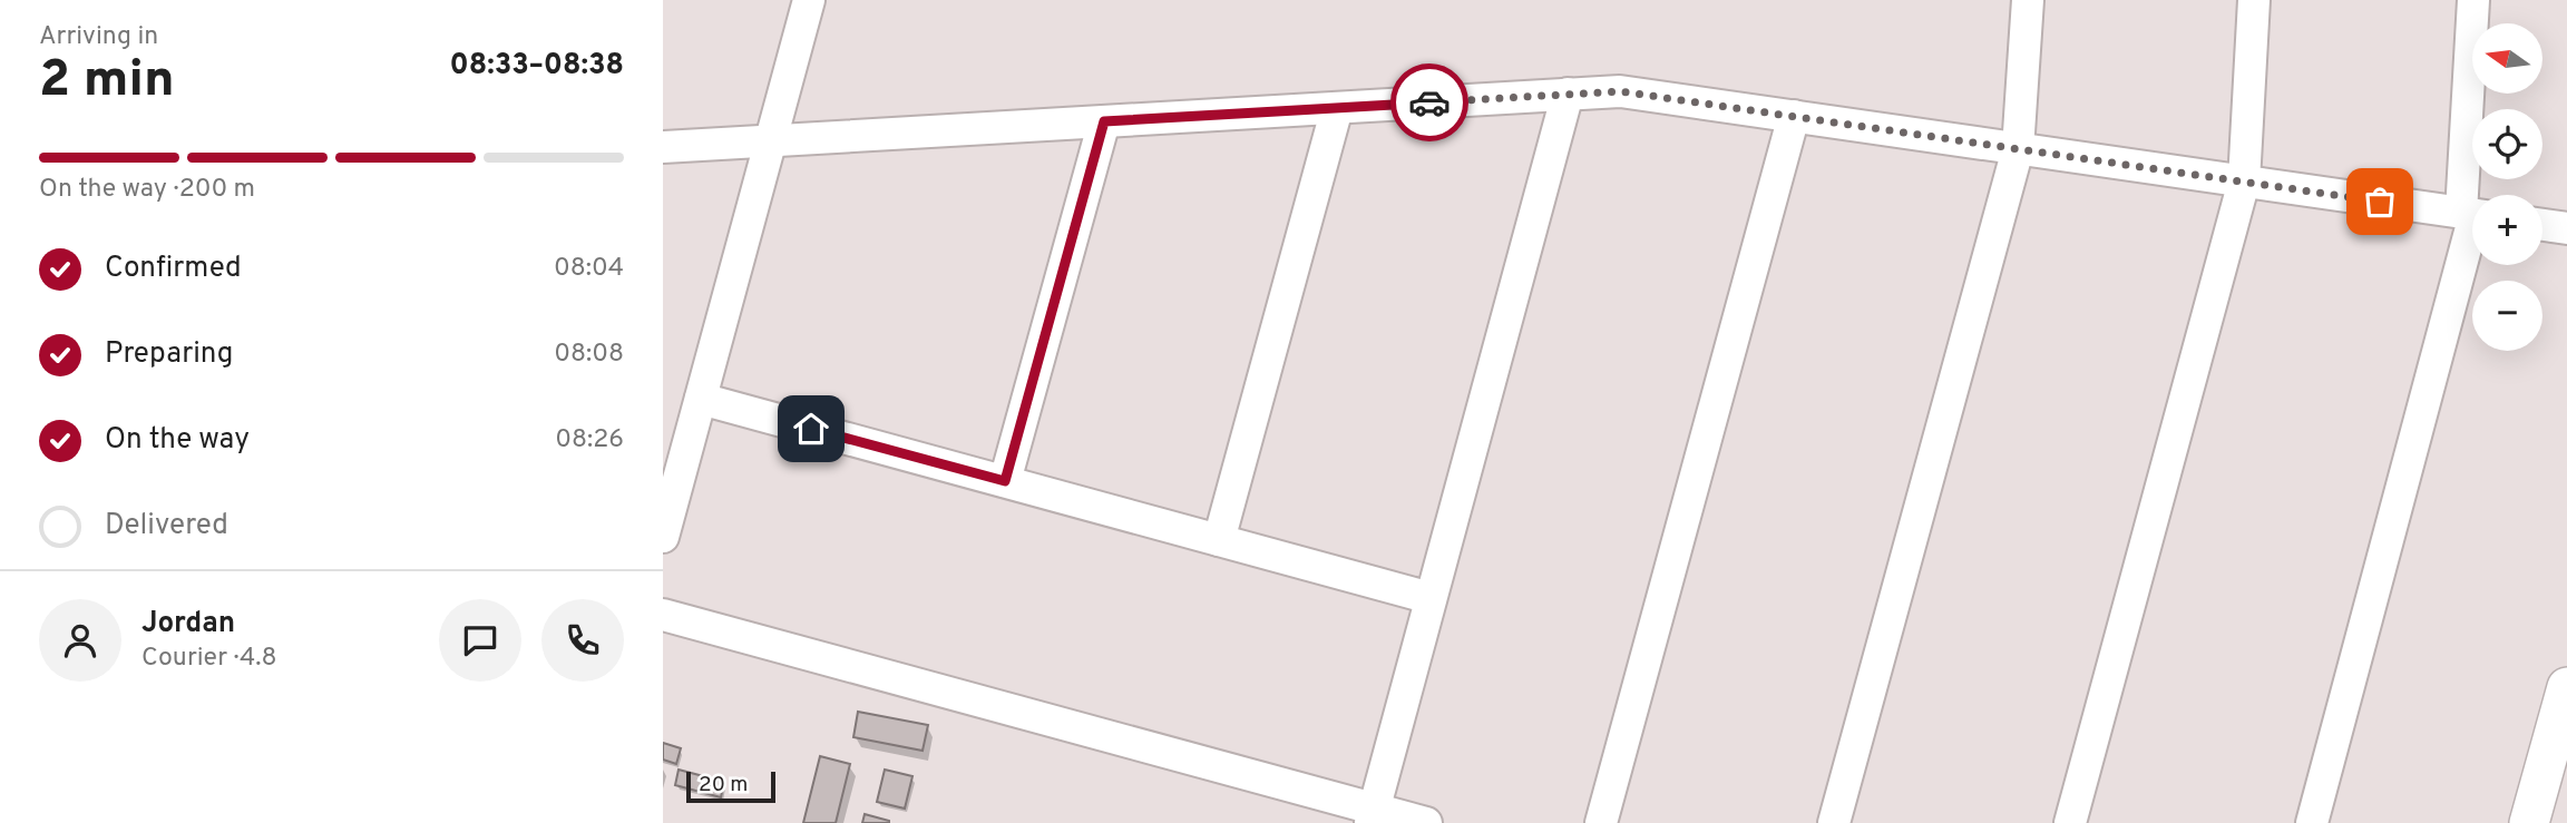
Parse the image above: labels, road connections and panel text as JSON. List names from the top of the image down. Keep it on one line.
{"scale_bar":"20 m","north":"left","page":{"heading":["2 min","Arriving in","08:33–08:38"],"panel":["Jordan","Courier · 4.8"],"map_buttons":["+","−"],"bar":"On the way · 200 m","list":[["Confirmed","08:04"],["Preparing","08:08"],["On the way","08:26"],"Delivered"],"scale":"20 m"}}
